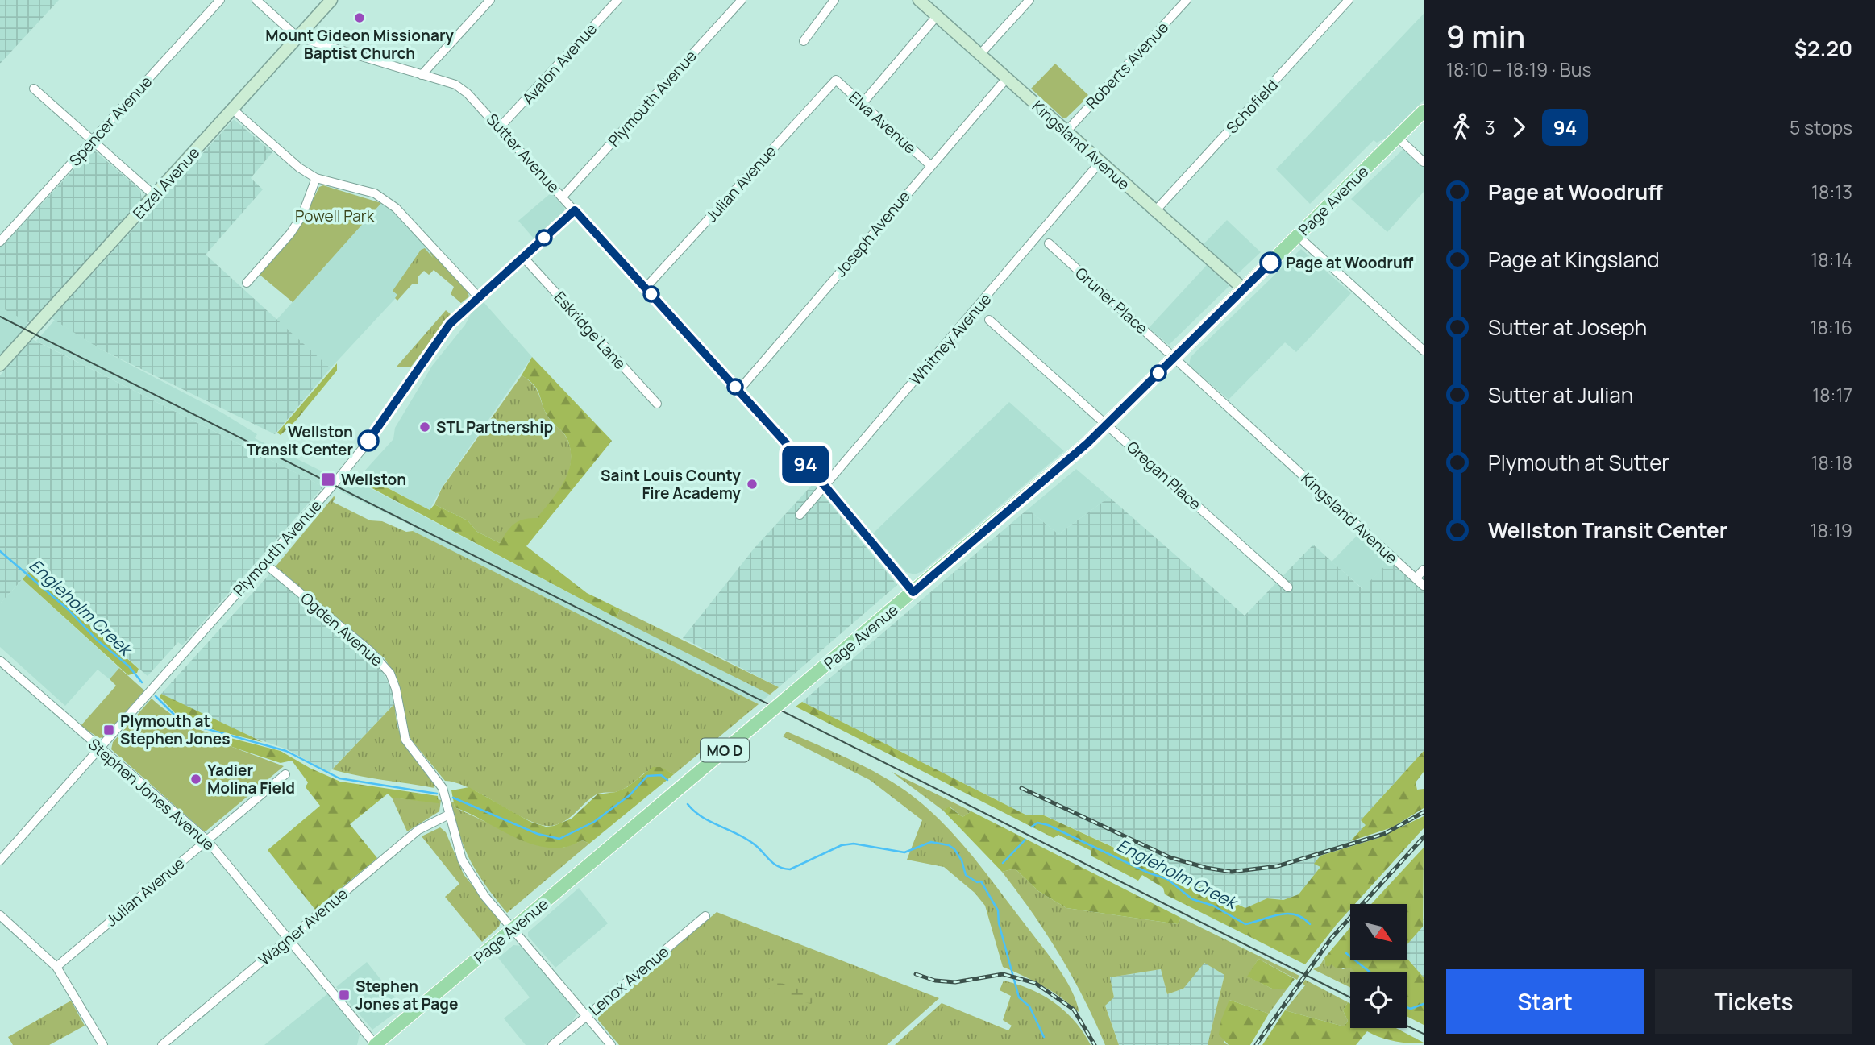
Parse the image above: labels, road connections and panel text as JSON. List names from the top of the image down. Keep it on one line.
{"streets":{"main road":["Page Avenue","MO D"],"street":["Avalon Avenue","Roberts Avenue","Plymouth Avenue","Schofield","Spencer Avenue","Elva Avenue","Kingsland Avenue","Sutter Avenue","Etzel Avenue","Julian Avenue","Joseph Avenue","Gruner Place","Eskridge Lane","Whitney Avenue","Gregan Place","Ogden Avenue","Stephen Jones Avenue","Wagner Avenue","Lenox Avenue"]},"crossings":[["Avalon Avenue","Sutter Avenue"],["Roberts Avenue","Kingsland Avenue"],["Plymouth Avenue","Sutter Avenue"],["Plymouth Avenue","Eskridge Lane"],["Plymouth Avenue","Ogden Avenue"],["Plymouth Avenue","Stephen Jones Avenue"],["Schofield","Kingsland Avenue"],["Elva Avenue","Julian Avenue"],["Elva Avenue","Joseph Avenue"],["Kingsland Avenue","Page Avenue"],["Kingsland Avenue","Joseph Avenue"],["Kingsland Avenue","Gruner Place"],["Kingsland Avenue","Whitney Avenue"],["Sutter Avenue","Etzel Avenue"],["Sutter Avenue","Julian Avenue"],["Sutter Avenue","Page Avenue"],["Sutter Avenue","Joseph Avenue"],["Sutter Avenue","Whitney Avenue"],["Julian Avenue","Stephen Jones Avenue"],["Page Avenue","Gruner Place"],["Page Avenue","Gregan Place"],["Page Avenue","Ogden Avenue"],["Page Avenue","Stephen Jones Avenue"],["Ogden Avenue","Wagner Avenue"],["Ogden Avenue","Lenox Avenue"],["Stephen Jones Avenue","Wagner Avenue"]],"water":["Engleholm Creek"],"parks":["Powell Park"],"places":{"other":["Mount Gideon Missionary Baptist Church","Page at Woodruff","STL Partnership","Wellston Transit Center","Saint Louis County Fire Academy","Yadier Molina Field"],"transit":["Wellston","Plymouth at Stephen Jones","Stephen Jones at Page"]},"lines":["bus line 94"],"north":"bottom right","page":{"on_map":"94","heading":["9 min","18:10 – 18:19 · Bus","$2.20"],"legs":["3","94","5 stops"],"list":[{"name":"Page at Woodruff","value":"18:13"},{"name":"Page at Kingsland","value":"18:14"},{"name":"Sutter at Joseph","value":"18:16"},{"name":"Sutter at Julian","value":"18:17"},{"name":"Plymouth at Sutter","value":"18:18"},{"name":"Wellston Transit Center","value":"18:19"}],"buttons":["Start","Tickets"]}}
